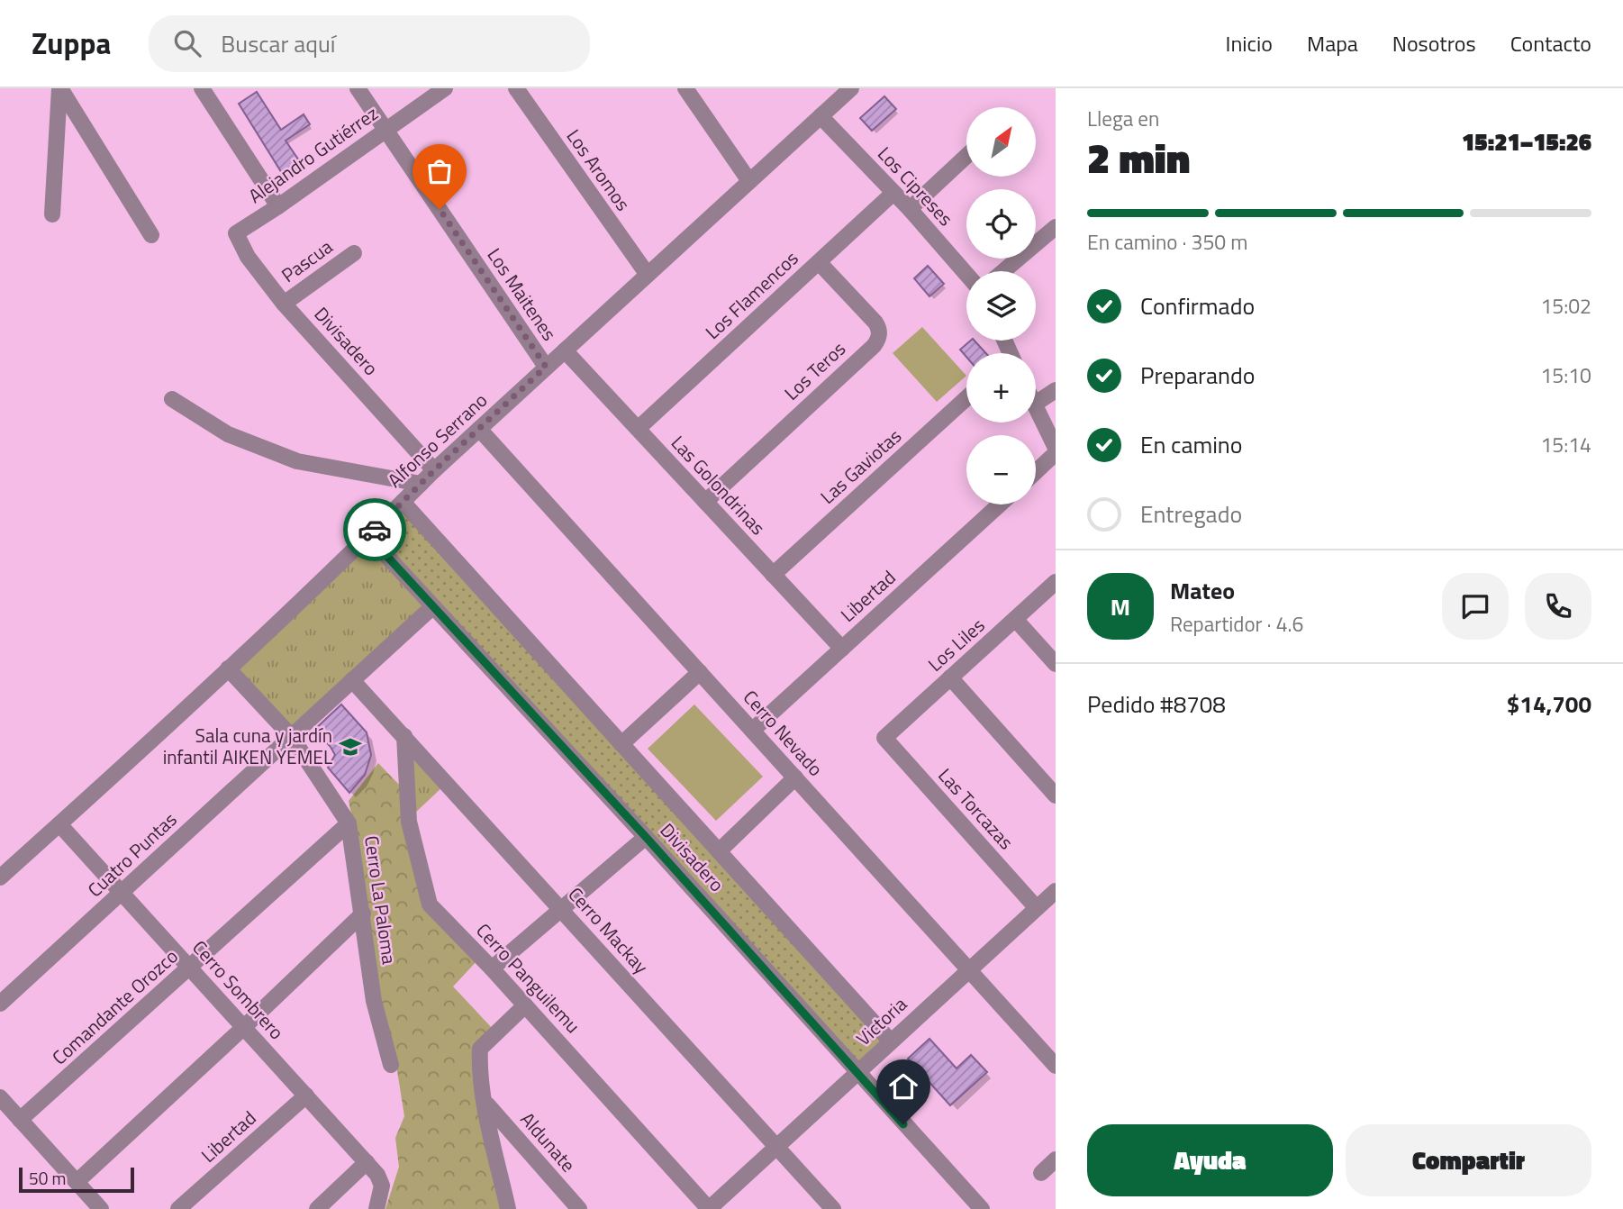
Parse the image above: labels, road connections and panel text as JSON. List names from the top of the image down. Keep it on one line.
{"streets":{"street":["Alejandro Gutiérrez","Los Aromos","Los Cipreses","Pascua","Los Maitenes","Los Flamencos","Divisadero","Los Teros","Alfonso Serrano","Las Gaviotas","Las Golondrinas","Libertad","Los Liles","Cerro Nevado","Las Torcazas","Cuatro Puntas","Cerro La Paloma","Cerro Mackay","Cerro Panguilemu","Cerro Sombrero","Comandante Orozco","Victoria","Aldunate"]},"crossings":[["Alejandro Gutiérrez","Los Maitenes"],["Alejandro Gutiérrez","Divisadero"],["Los Aromos","Alfonso Serrano"],["Los Cipreses","Los Flamencos"],["Los Cipreses","Alfonso Serrano"],["Pascua","Divisadero"],["Los Maitenes","Alfonso Serrano"],["Los Flamencos","Los Teros"],["Los Flamencos","Las Golondrinas"],["Divisadero","Alfonso Serrano"],["Divisadero","Cuatro Puntas"],["Divisadero","Victoria"],["Los Teros","Las Golondrinas"],["Alfonso Serrano","Las Golondrinas"],["Alfonso Serrano","Cerro Nevado"],["Alfonso Serrano","Cerro La Paloma"],["Alfonso Serrano","Cerro Sombrero"],["Las Gaviotas","Las Golondrinas"],["Las Golondrinas","Libertad"],["Libertad","Cerro Nevado"],["Libertad","Cerro Sombrero"],["Los Liles","Las Torcazas"],["Cerro Nevado","Victoria"],["Las Torcazas","Victoria"],["Cuatro Puntas","Cerro La Paloma"],["Cuatro Puntas","Cerro Mackay"],["Cuatro Puntas","Cerro Sombrero"],["Cerro La Paloma","Comandante Orozco"],["Cerro Mackay","Cerro Panguilemu"],["Cerro Mackay","Victoria"],["Cerro Panguilemu","Victoria"],["Cerro Sombrero","Comandante Orozco"]],"places":{"school or university":["Sala cuna y jardín infantil AIKEN YEMEL"]},"scale_bar":"50 m","north":"top right","page":{"header":"Zuppa","search":"Buscar aquí","nav":["Inicio","Mapa","Nosotros","Contacto"],"heading":["2 min","Llega en","15:21–15:26"],"panel":["Mateo","Repartidor · 4.6","Pedido #8708","$14,700"],"map_buttons":["+","−"],"bar":"En camino · 350 m","list":[["Confirmado","15:02"],["Preparando","15:10"],["En camino","15:14"],"Entregado"],"round":"M","buttons":["Ayuda","Compartir"],"scale":"50 m"}}
